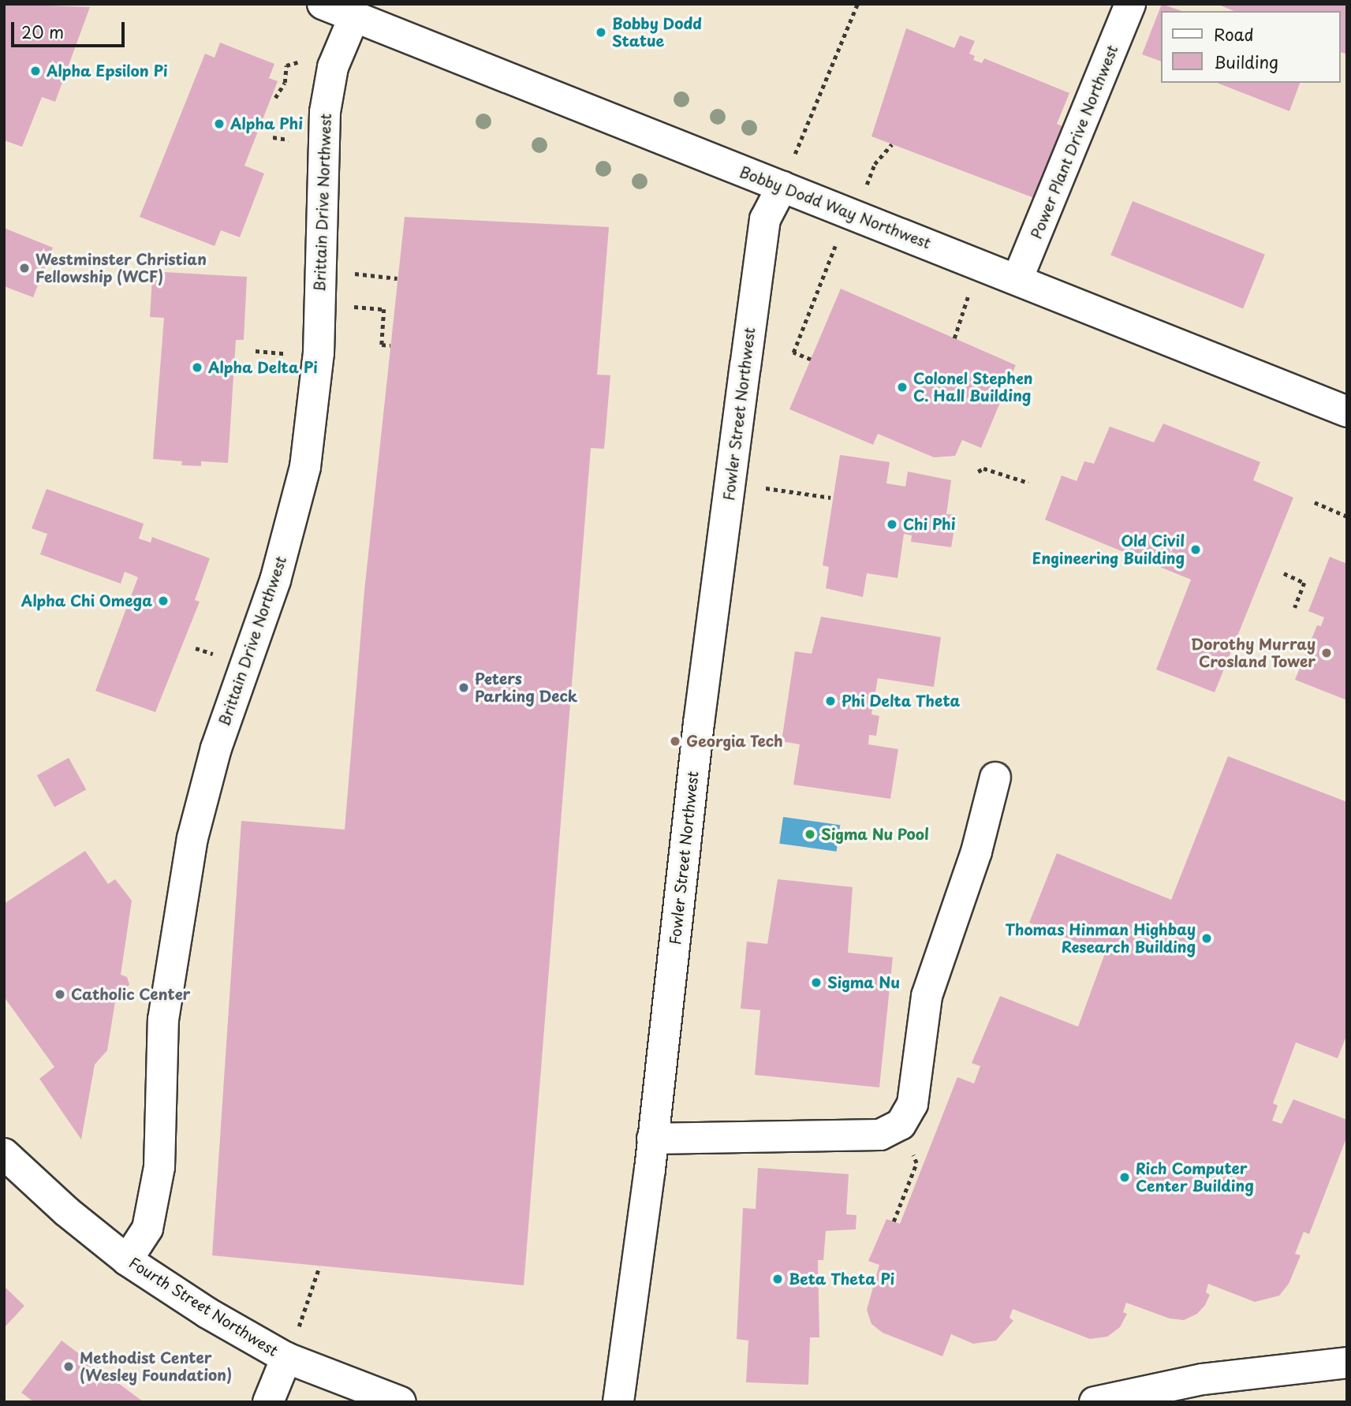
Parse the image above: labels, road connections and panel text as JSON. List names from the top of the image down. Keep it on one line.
{"streets":{"street":["Power Plant Drive Northwest","Brittain Drive Northwest","Bobby Dodd Way Northwest","Fowler Street Northwest","Fourth Street Northwest"]},"crossings":[["Power Plant Drive Northwest","Bobby Dodd Way Northwest"],["Brittain Drive Northwest","Bobby Dodd Way Northwest"],["Brittain Drive Northwest","Fourth Street Northwest"],["Bobby Dodd Way Northwest","Fowler Street Northwest"]],"places":["Bobby Dodd Statue","Alpha Epsilon Pi","Alpha Phi","Westminster Christian Fellowship (WCF)","Alpha Delta Pi","Colonel Stephen C. Hall Building","Chi Phi","Old Civil Engineering Building","Alpha Chi Omega","Dorothy Murray Crosland Tower","Peters Parking Deck","Phi Delta Theta","Georgia Tech","Sigma Nu Pool","Thomas Hinman Highbay Research Building","Sigma Nu","Catholic Center","Rich Computer Center Building","Beta Theta Pi","Methodist Center (Wesley Foundation)"],"legend":["Road","Building"],"scale_bar":"20 m"}
